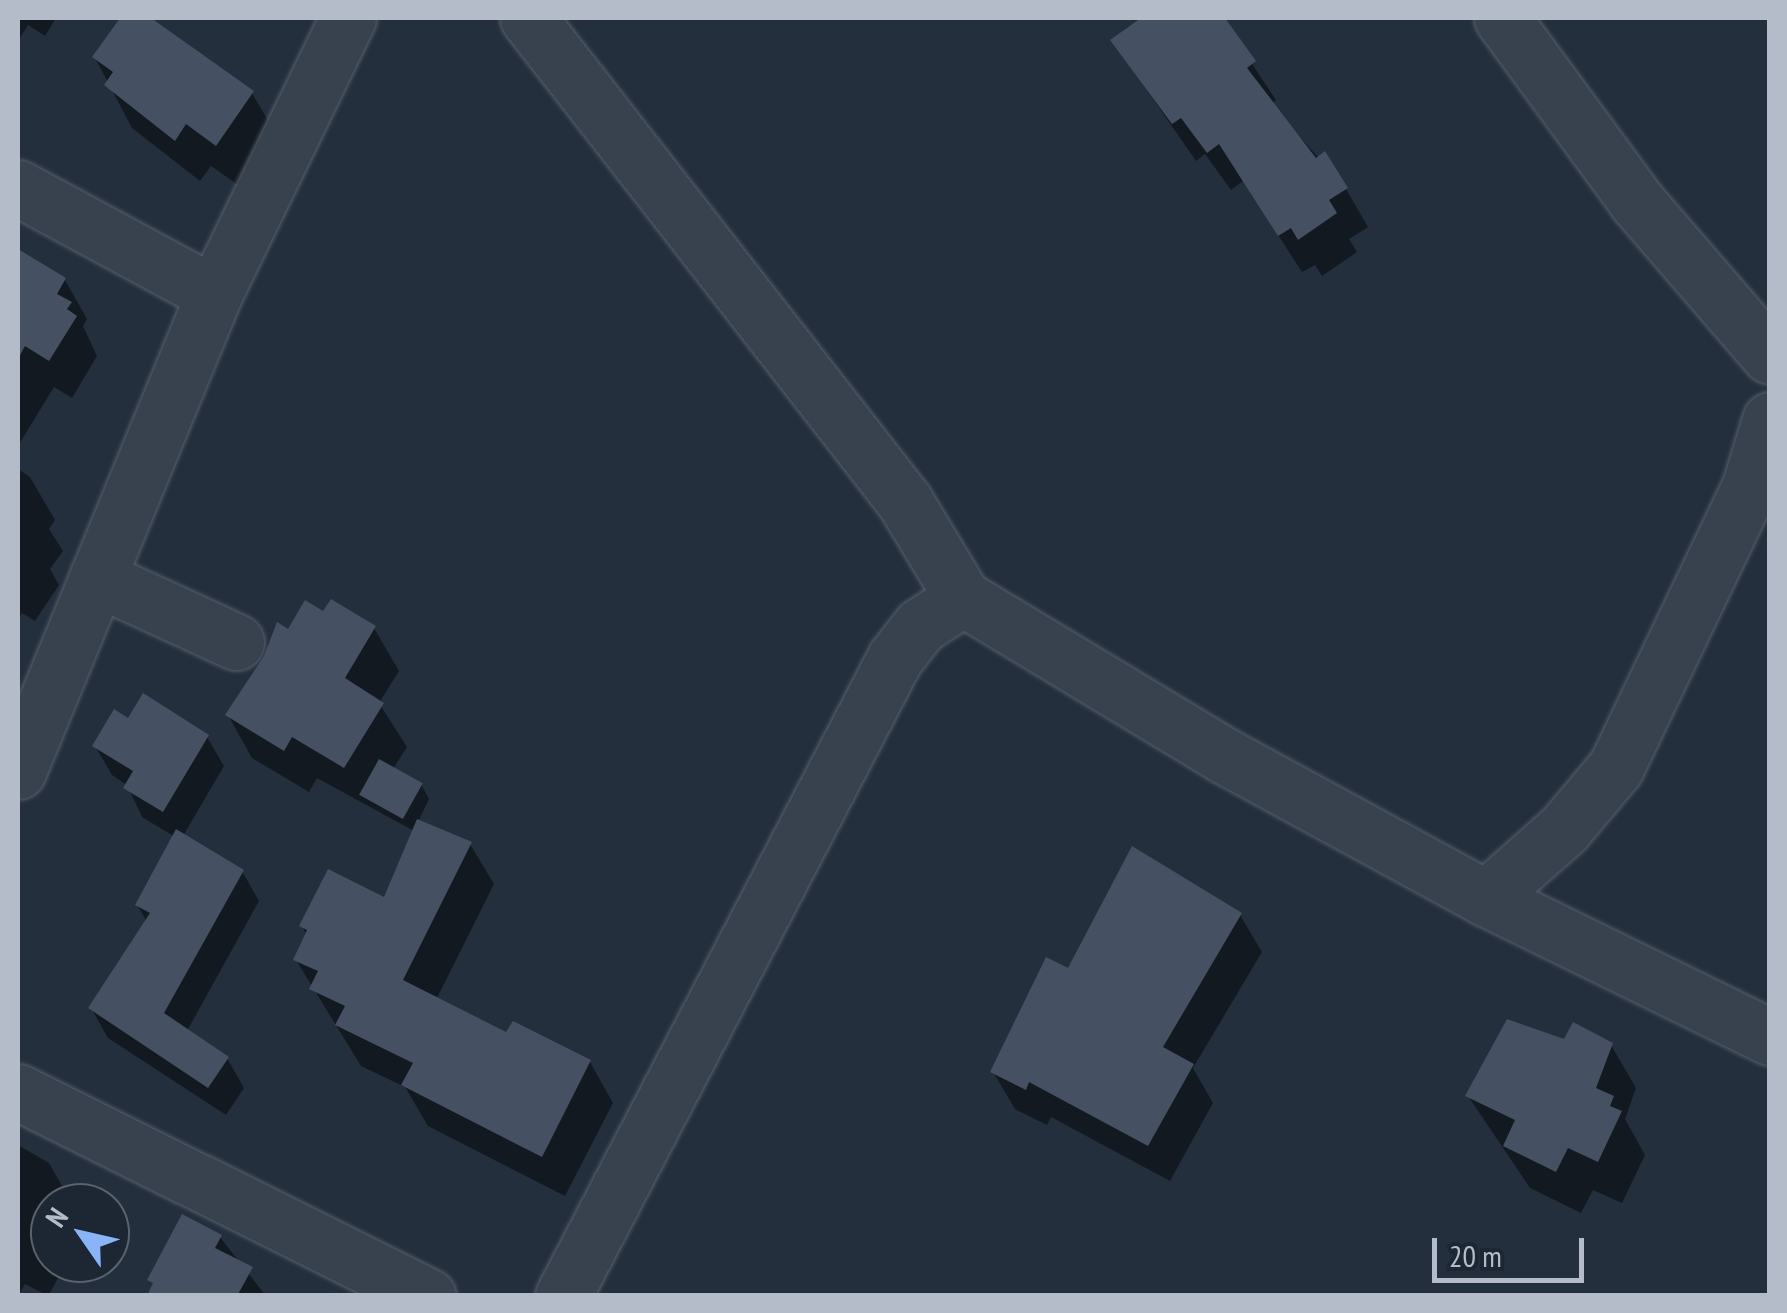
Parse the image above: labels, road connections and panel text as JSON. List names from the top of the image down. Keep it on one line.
{"scale_bar":"20 m","north":"top left"}
